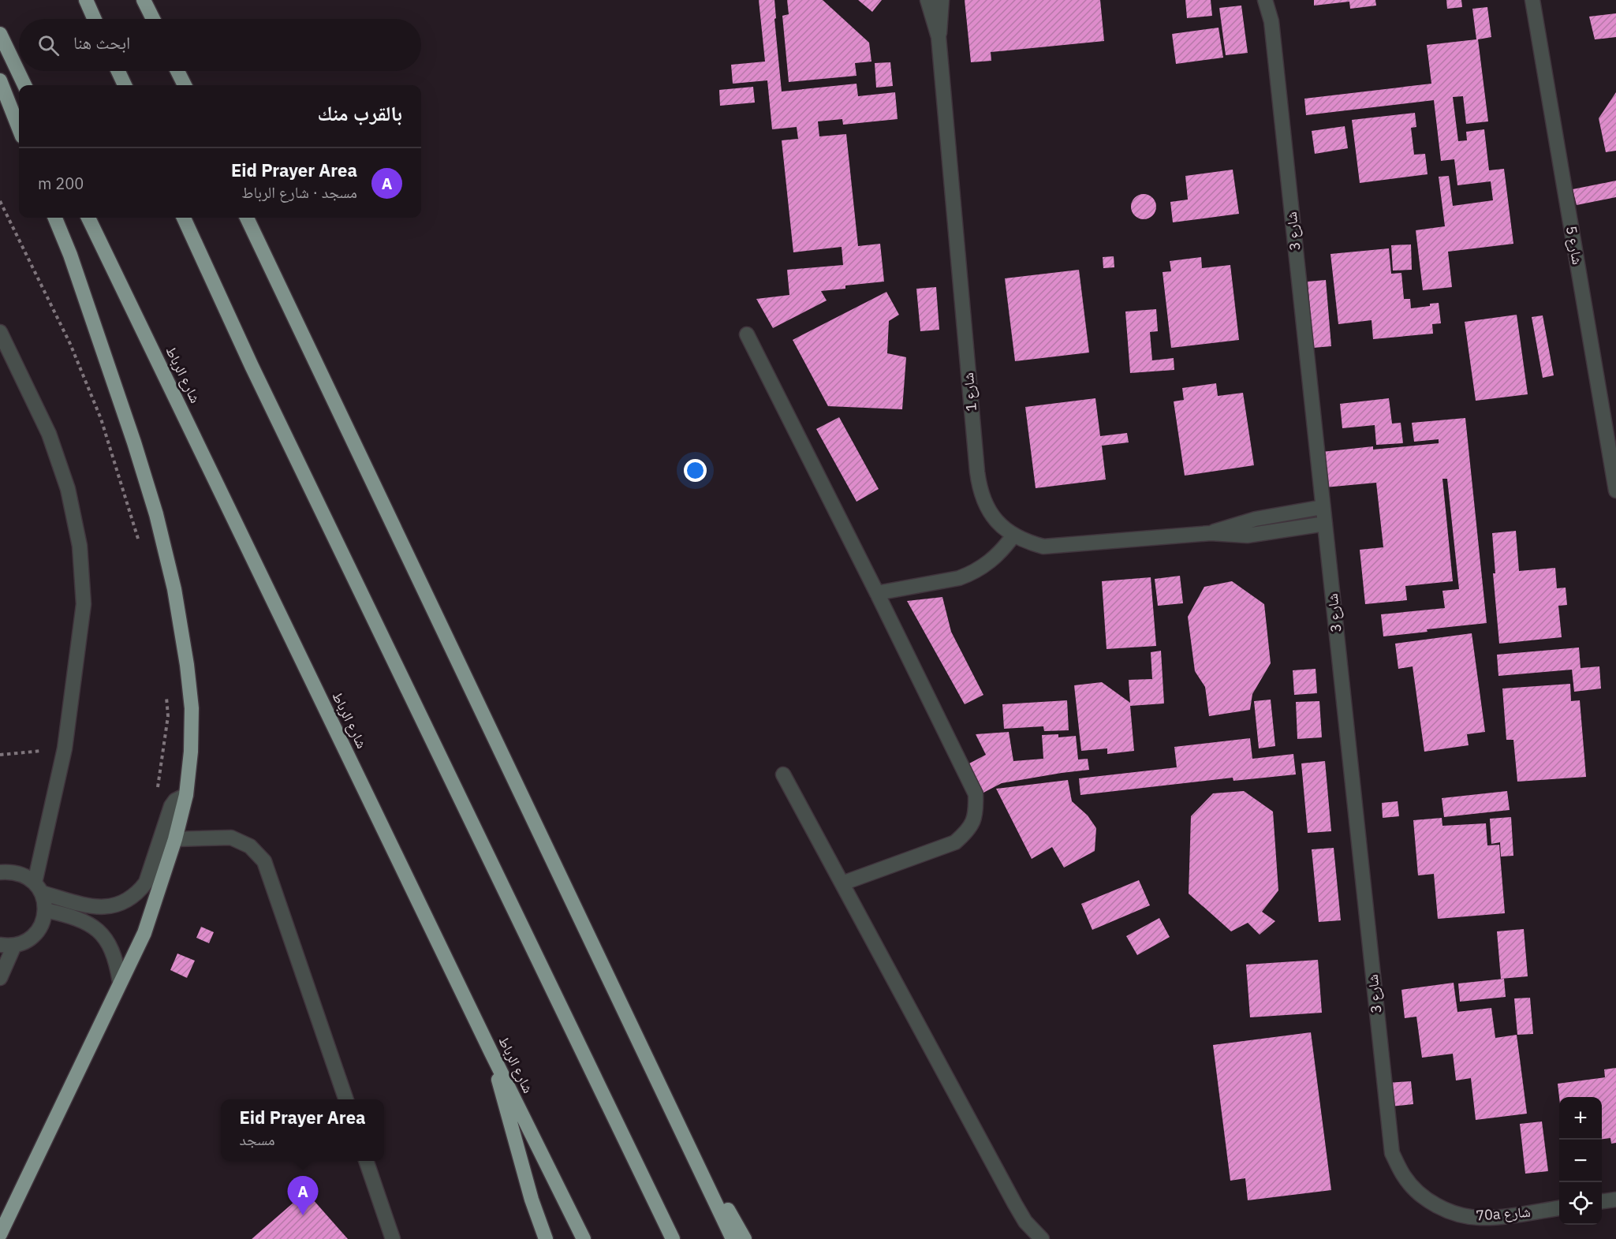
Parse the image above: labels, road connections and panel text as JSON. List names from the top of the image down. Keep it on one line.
{"streets":{"highway":["شارع الرباط"],"street":["شارع 3","شارع 5","شارع 1","70a شارع"]},"crossings":[["شارع 3","شارع 1"],["شارع 3","70a شارع"]],"page":{"search":"ابحث هنا","heading":"بالقرب منك","list":[{"mark":"A","name":"Eid Prayer Area","note":"مسجد · شارع الرباط","value":"200 m"}],"map_buttons":["+","−"],"popup":["Eid Prayer Area","مسجد"],"pins":"A"}}
